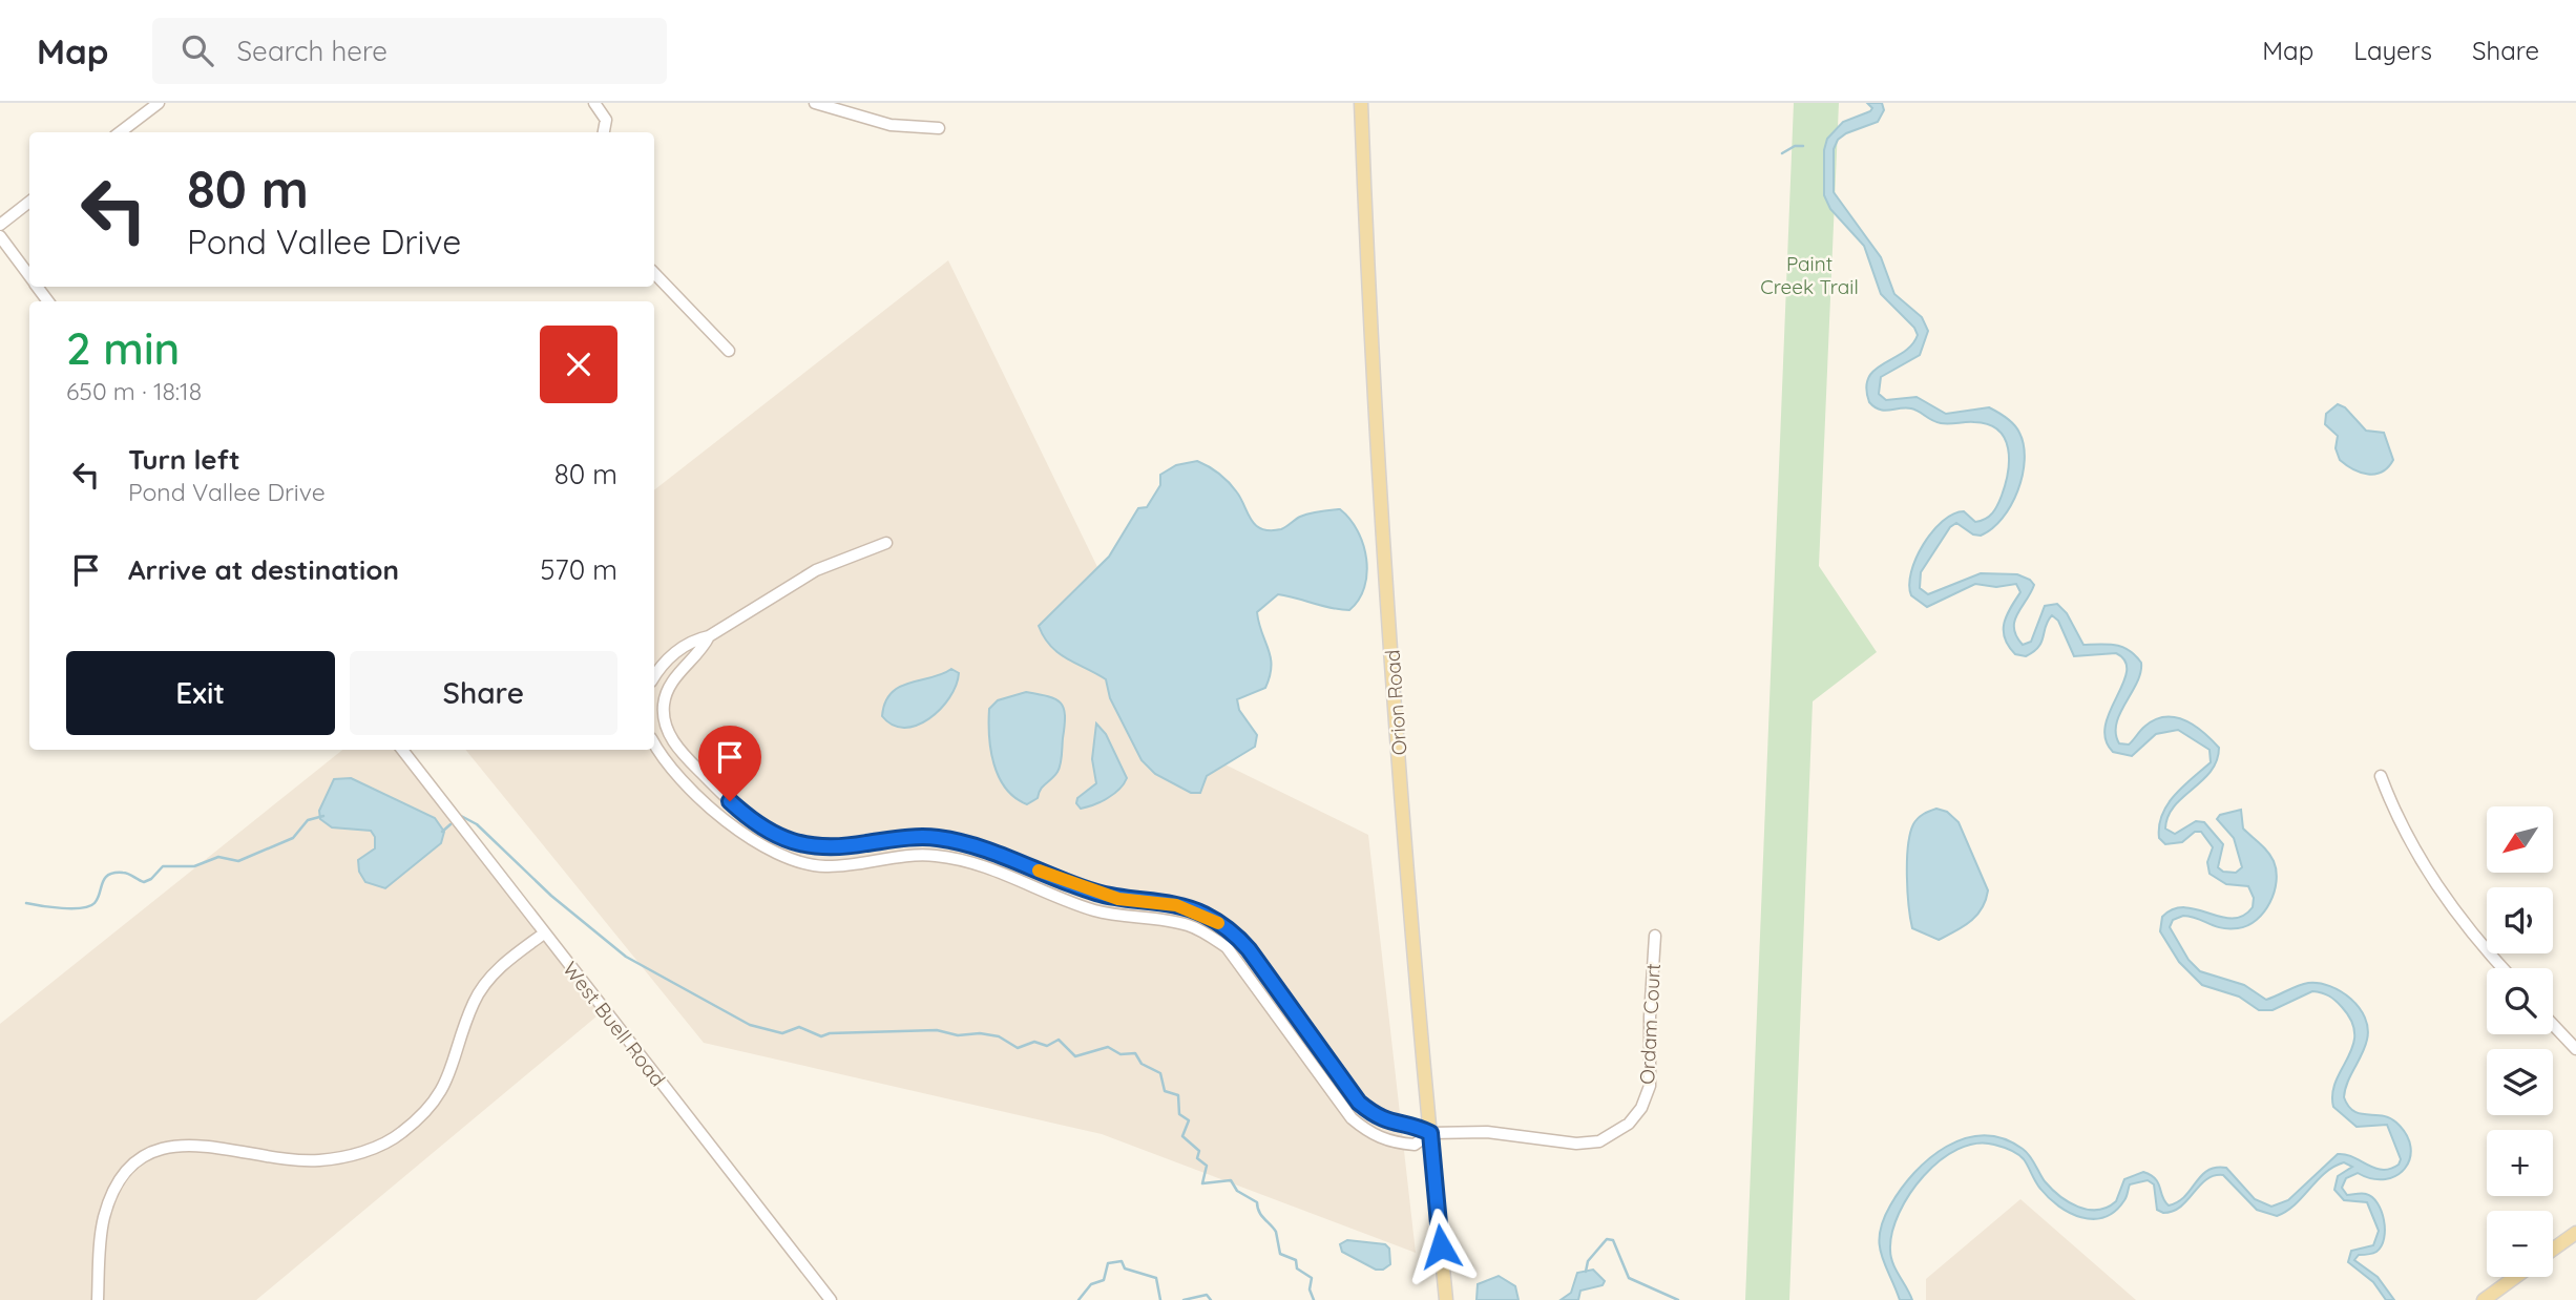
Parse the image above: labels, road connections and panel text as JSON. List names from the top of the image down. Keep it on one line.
{"streets":{"main road":["Orion Road"],"street":["West Buell Road","Ordam Court"]},"crossings":[["Orion Road","Ordam Court"]],"parks":["Paint Creek Trail"],"north":"bottom left","page":{"header":"Map","search":"Search here","nav":["Map","Layers","Share"],"turn":["80 m","Pond Vallee Drive"],"heading":["2 min","650 m · 18:18"],"list":[{"name":"Turn left","note":"Pond Vallee Drive","value":"80 m"},{"name":"Arrive at destination","value":"570 m"}],"buttons":["Exit","Share"],"map_buttons":["+","−"]}}
